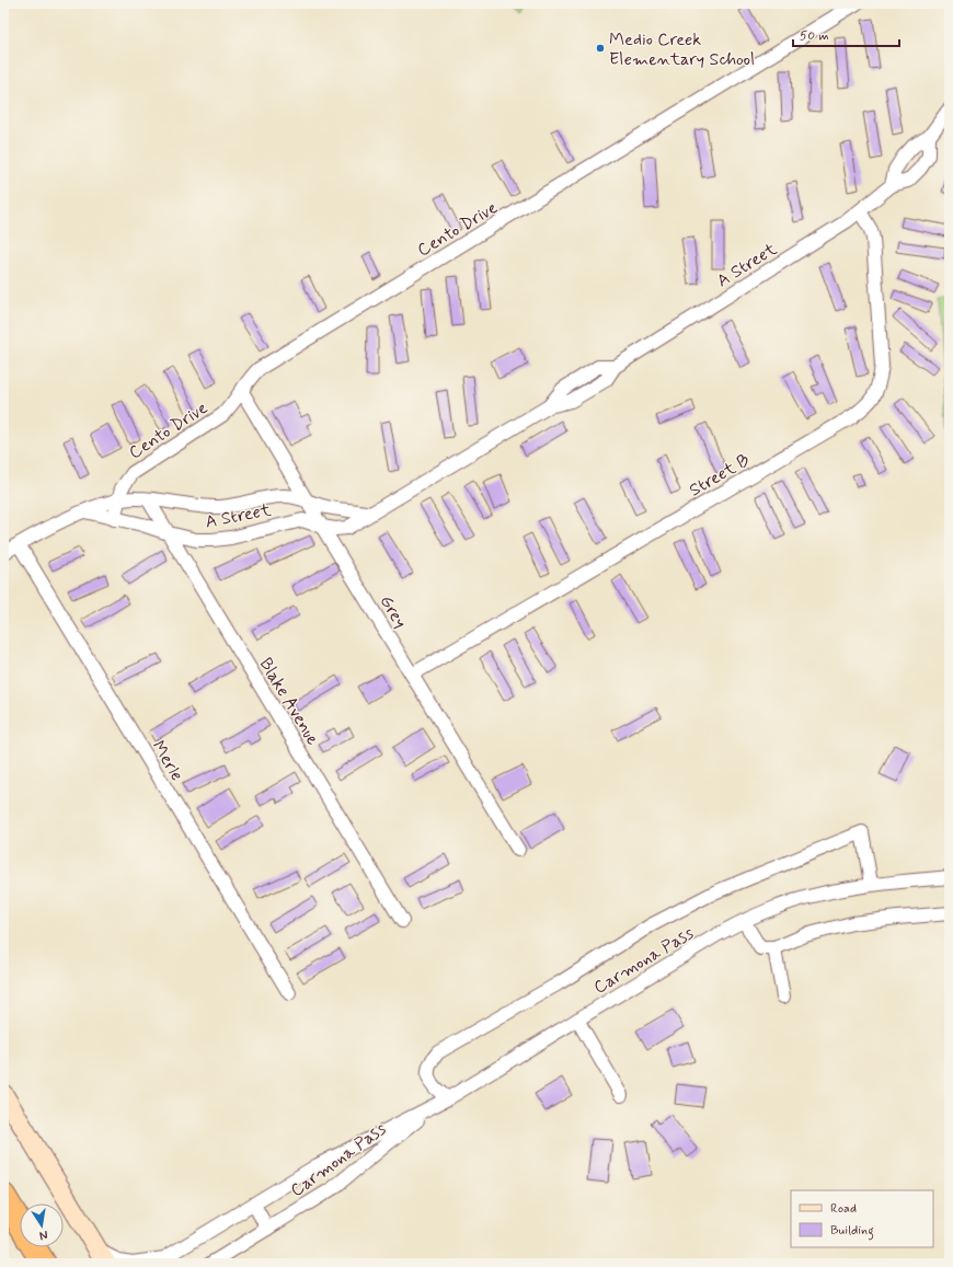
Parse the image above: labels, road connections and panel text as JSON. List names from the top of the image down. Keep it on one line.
{"streets":{"street":["Cento Drive","A Street","Street B","Grey","Blake Avenue","Merle","Carmona Pass"]},"crossings":[["Cento Drive","A Street"],["Cento Drive","Grey"],["A Street","Street B"],["A Street","Grey"],["A Street","Blake Avenue"],["A Street","Merle"],["Street B","Grey"]],"places":["Medio Creek Elementary School"],"legend":["Road","Building"],"scale_bar":"50 m","north":"bottom"}
